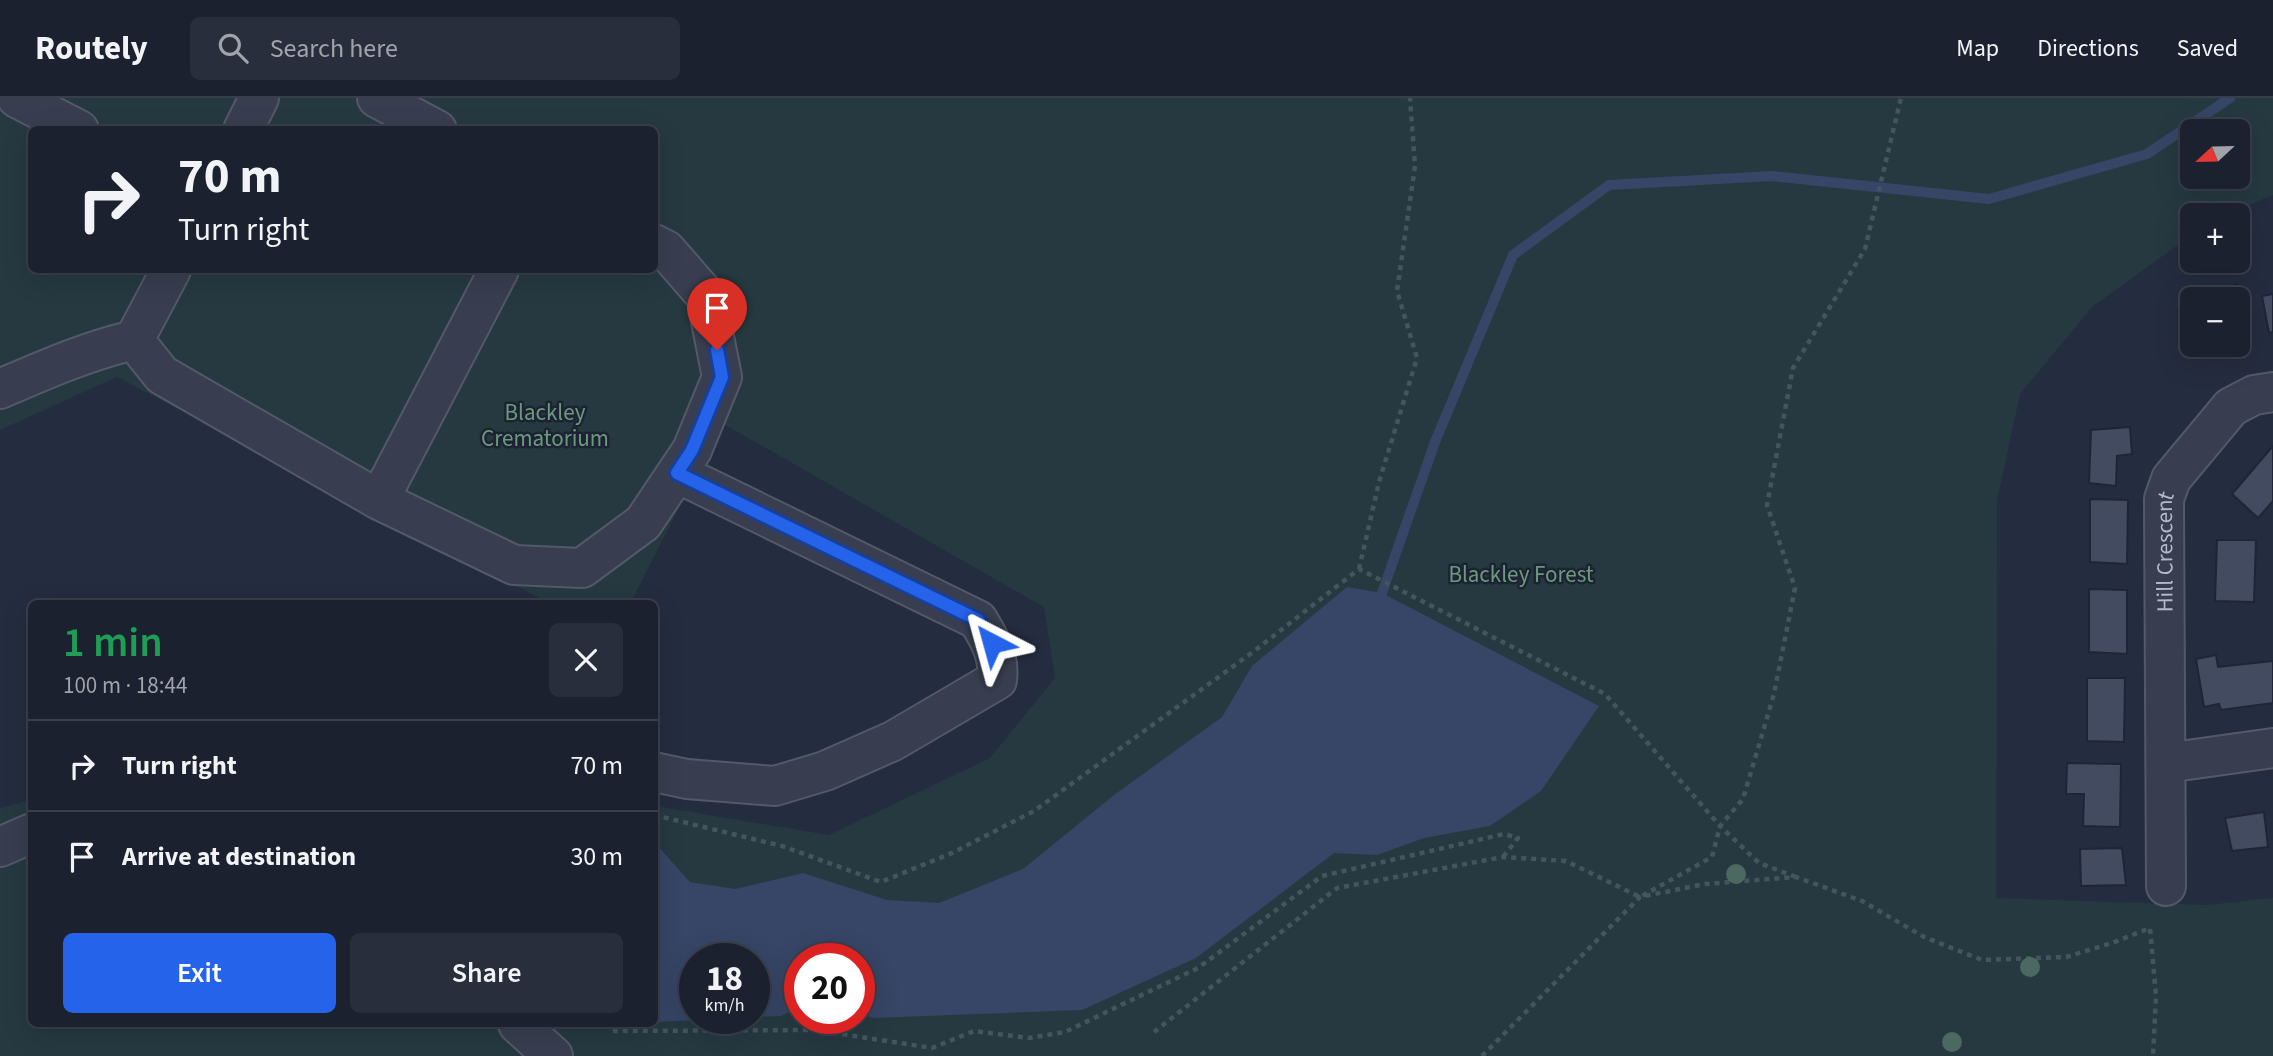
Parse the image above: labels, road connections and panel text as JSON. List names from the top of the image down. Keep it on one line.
{"streets":{"street":["Hill Crescent"]},"parks":["Blackley Crematorium","Blackley Forest"],"north":"left","page":{"header":"Routely","search":"Search here","nav":["Map","Directions","Saved"],"map_buttons":["+","−"],"turn":["70 m","Turn right"],"heading":["1 min","100 m · 18:44"],"list":[{"name":"Turn right","value":"70 m"},{"name":"Arrive at destination","value":"30 m"}],"buttons":["Exit","Share"],"speed":"18 km/h","limit":"20"}}
